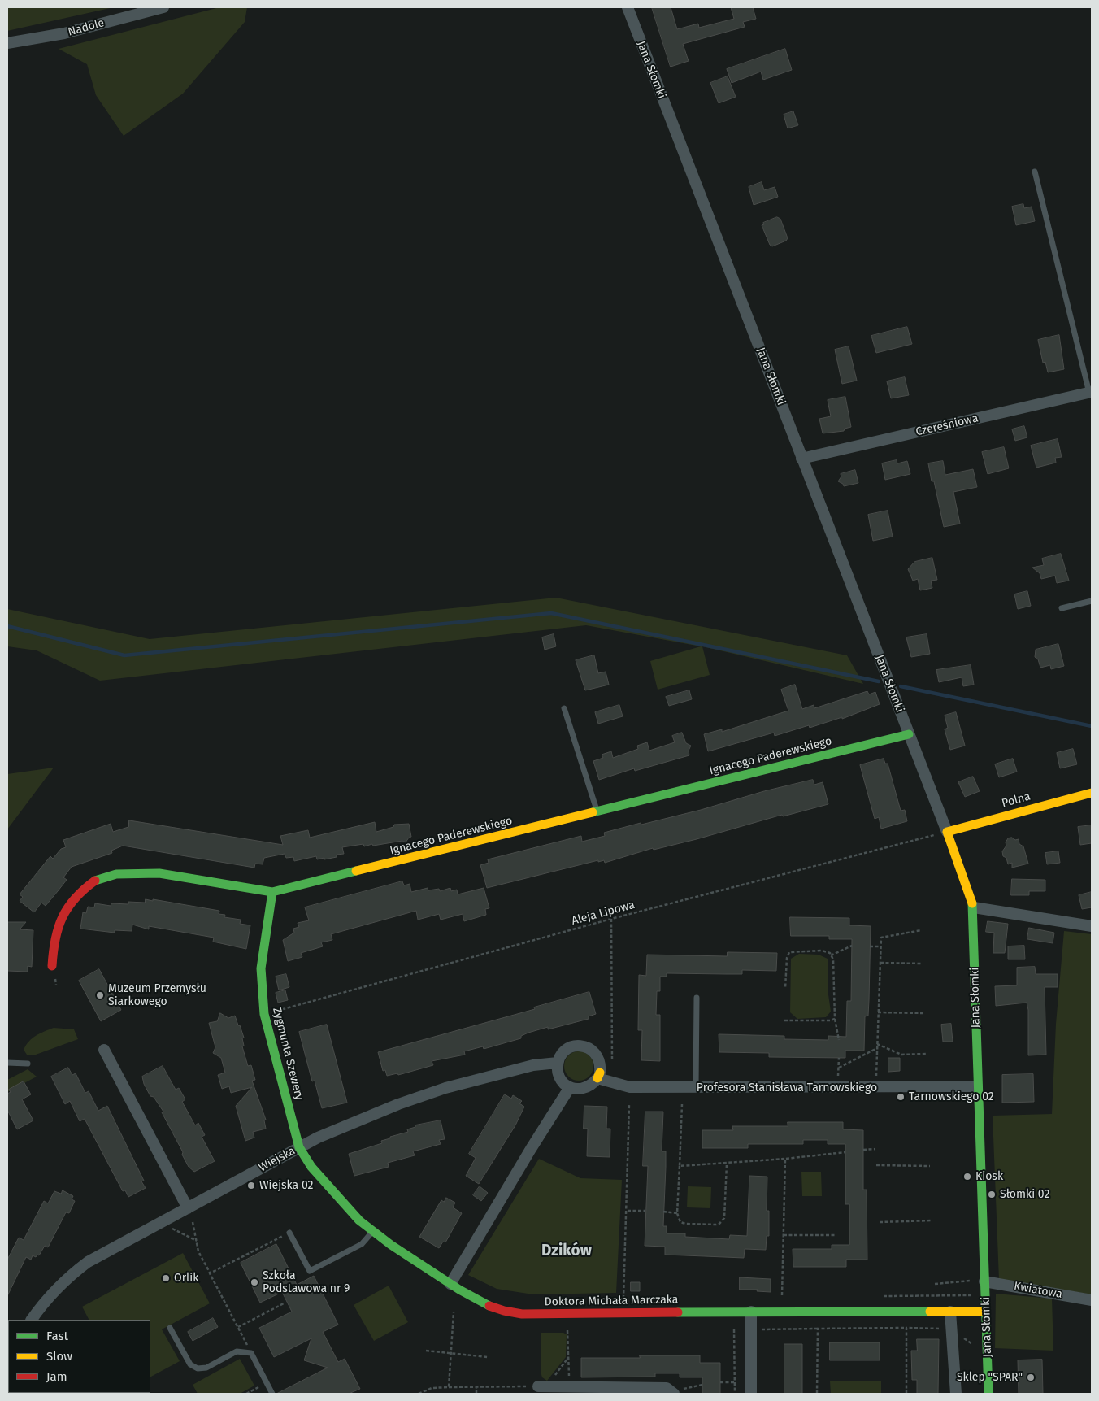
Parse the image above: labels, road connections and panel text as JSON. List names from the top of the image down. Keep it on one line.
{"streets":{"street":["Nadole","Jana Słomki","Czereśniowa","Ignacego Paderewskiego","Polna","Zygmunta Szewery","Profesora Stanisława Tarnowskiego","Wiejska","Kwiatowa","Doktora Michała Marczaka"],"path":["Aleja Lipowa"]},"crossings":[["Jana Słomki","Czereśniowa"],["Jana Słomki","Ignacego Paderewskiego"],["Jana Słomki","Polna"],["Jana Słomki","Aleja Lipowa"],["Jana Słomki","Profesora Stanisława Tarnowskiego"],["Jana Słomki","Kwiatowa"],["Jana Słomki","Doktora Michała Marczaka"],["Ignacego Paderewskiego","Zygmunta Szewery"],["Polna","Aleja Lipowa"],["Aleja Lipowa","Zygmunta Szewery"],["Zygmunta Szewery","Wiejska"],["Zygmunta Szewery","Doktora Michała Marczaka"],["Profesora Stanisława Tarnowskiego","Wiejska"],["Wiejska","Doktora Michała Marczaka"]],"districts":["Dzików"],"places":["Muzeum Przemysłu Siarkowego","Tarnowskiego 02","Kiosk","Wiejska 02","Słomki 02","Orlik","Szkoła Podstawowa nr 9","Sklep \"SPAR\""],"legend":["Fast","Slow","Jam"]}
